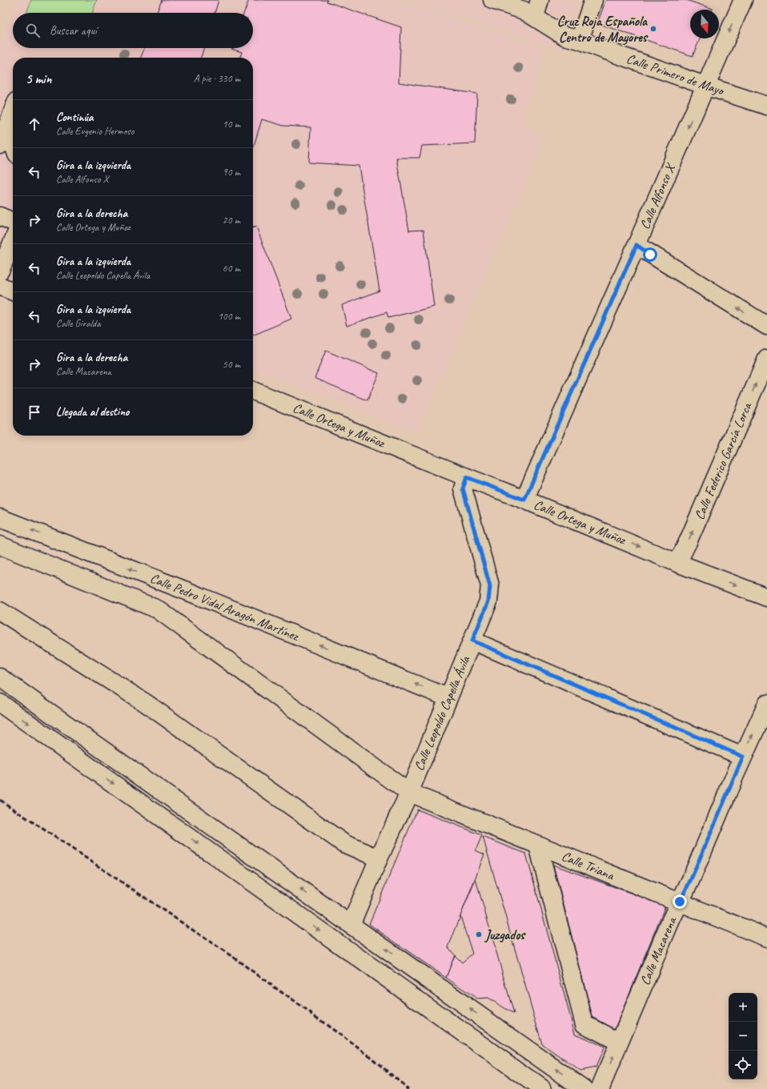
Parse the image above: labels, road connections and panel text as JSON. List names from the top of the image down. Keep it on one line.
{"streets":{"street":["Calle Primero de Mayo","Calle Alfonso X","Calle Ortega y Muñoz","Calle Federico García Lorca","Calle Pedro Vidal Aragón Martínez","Calle Leopoldo Capella Ávila","Calle Triana","Calle Macarena"]},"crossings":[["Calle Primero de Mayo","Calle Alfonso X"],["Calle Alfonso X","Calle Ortega y Muñoz"],["Calle Ortega y Muñoz","Calle Federico García Lorca"],["Calle Ortega y Muñoz","Calle Leopoldo Capella Ávila"],["Calle Pedro Vidal Aragón Martínez","Calle Leopoldo Capella Ávila"],["Calle Leopoldo Capella Ávila","Calle Triana"],["Calle Triana","Calle Macarena"]],"one_way":["Calle Alfonso X","Calle Federico García Lorca"],"places":["Cruz Roja Española Centro de Mayores","Juzgados"],"north":"bottom","page":{"search":"Buscar aquí","heading":["5 min","A pie · 330 m"],"list":[["Continúa","Calle Eugenio Hermoso","10 m"],["Gira a la izquierda","Calle Alfonso X","90 m"],["Gira a la derecha","Calle Ortega y Muñoz","20 m"],["Gira a la izquierda","Calle Leopoldo Capella Ávila","60 m"],["Gira a la izquierda","Calle Giralda","100 m"],["Gira a la derecha","Calle Macarena","50 m"],"Llegada al destino"],"map_buttons":["+","−"]}}
